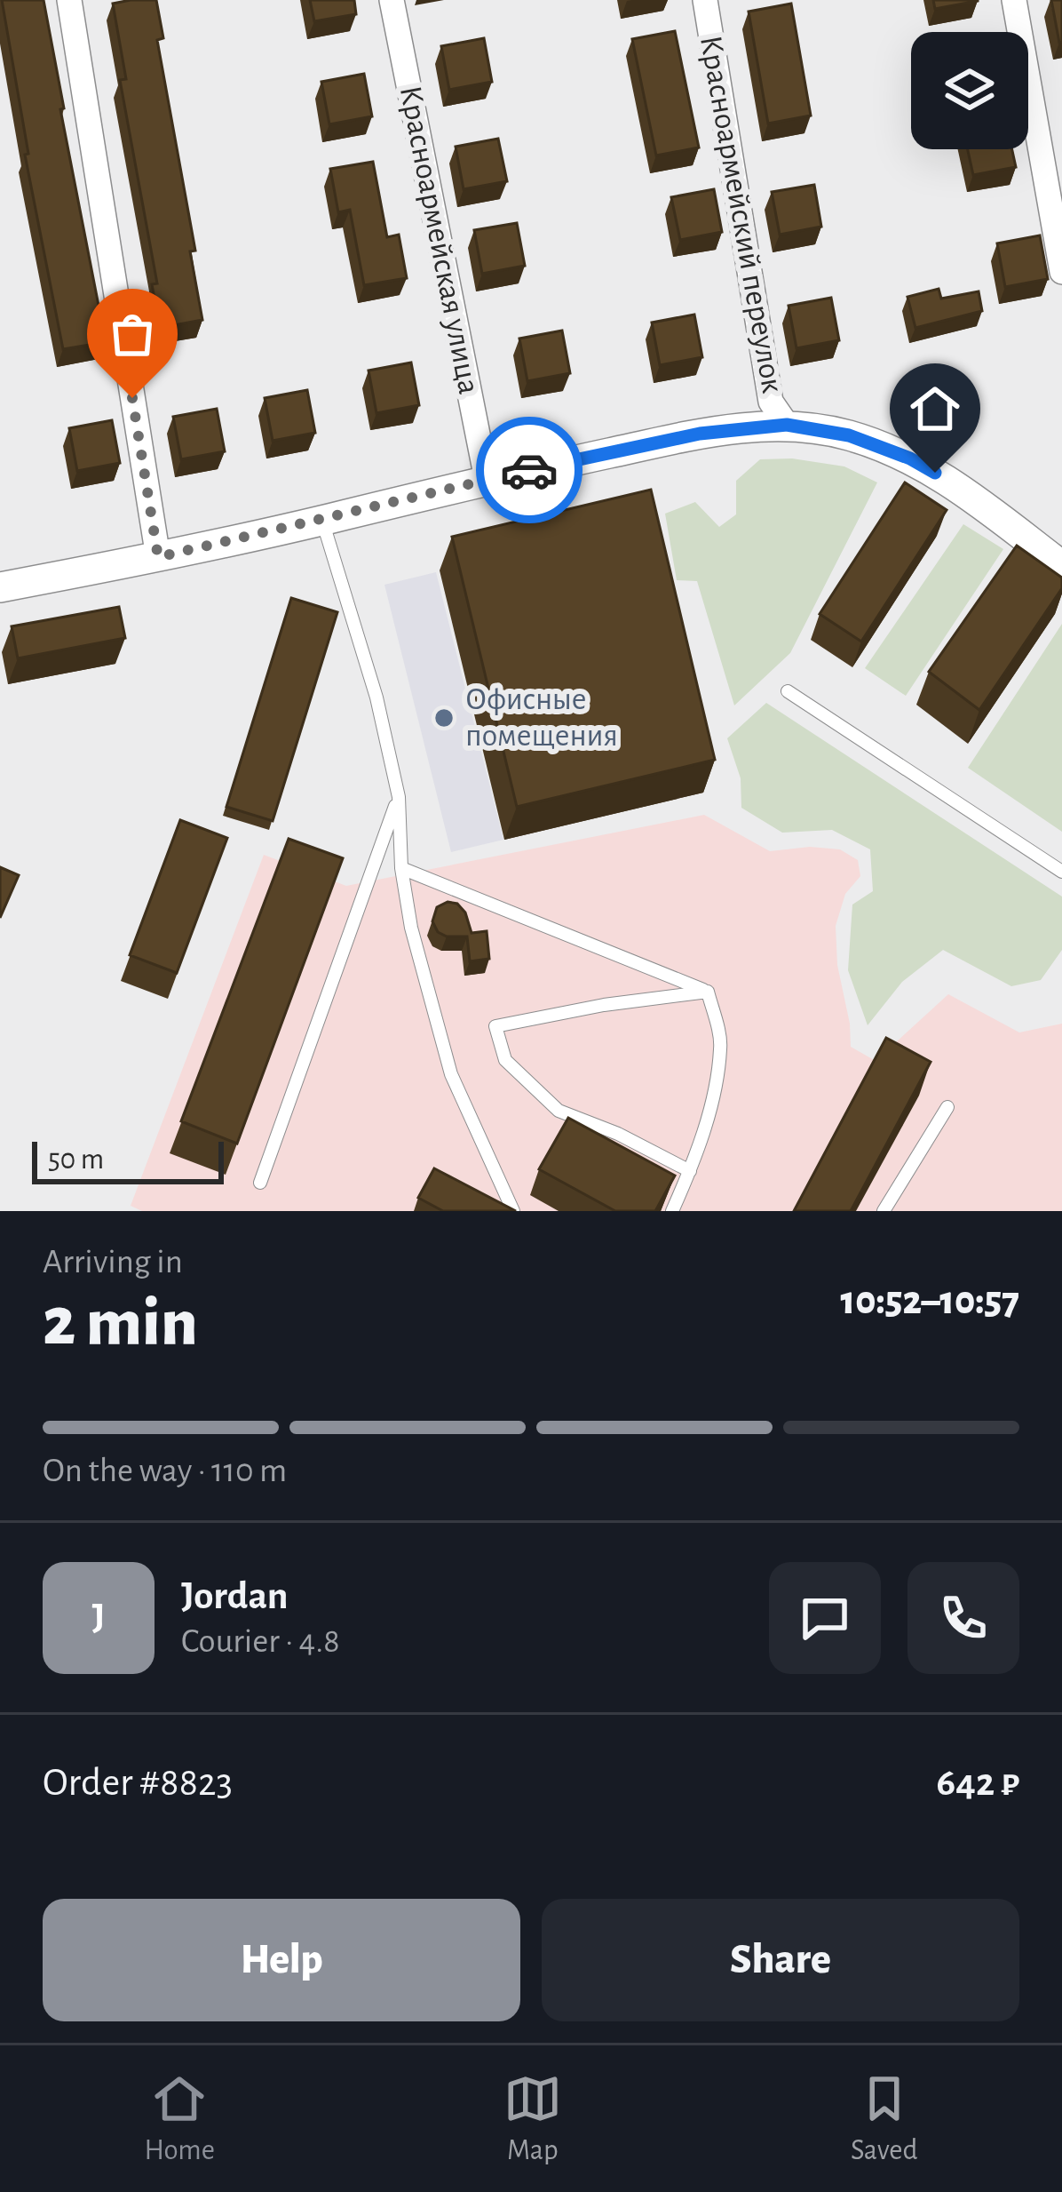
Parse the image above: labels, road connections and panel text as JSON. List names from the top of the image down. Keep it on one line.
{"streets":{"street":["Красноармейский переулок","Красноармейская улица"]},"places":["Офисные помещения"],"scale_bar":"50 m","page":{"scale":"50 m","heading":["2 min","Arriving in","10:52–10:57"],"panel":["Jordan","Courier · 4.8","Order #8823","642 ₽"],"bar":"On the way · 110 m","round":"J","buttons":["Help","Share"],"tabs":["Home","Map","Saved"]}}
